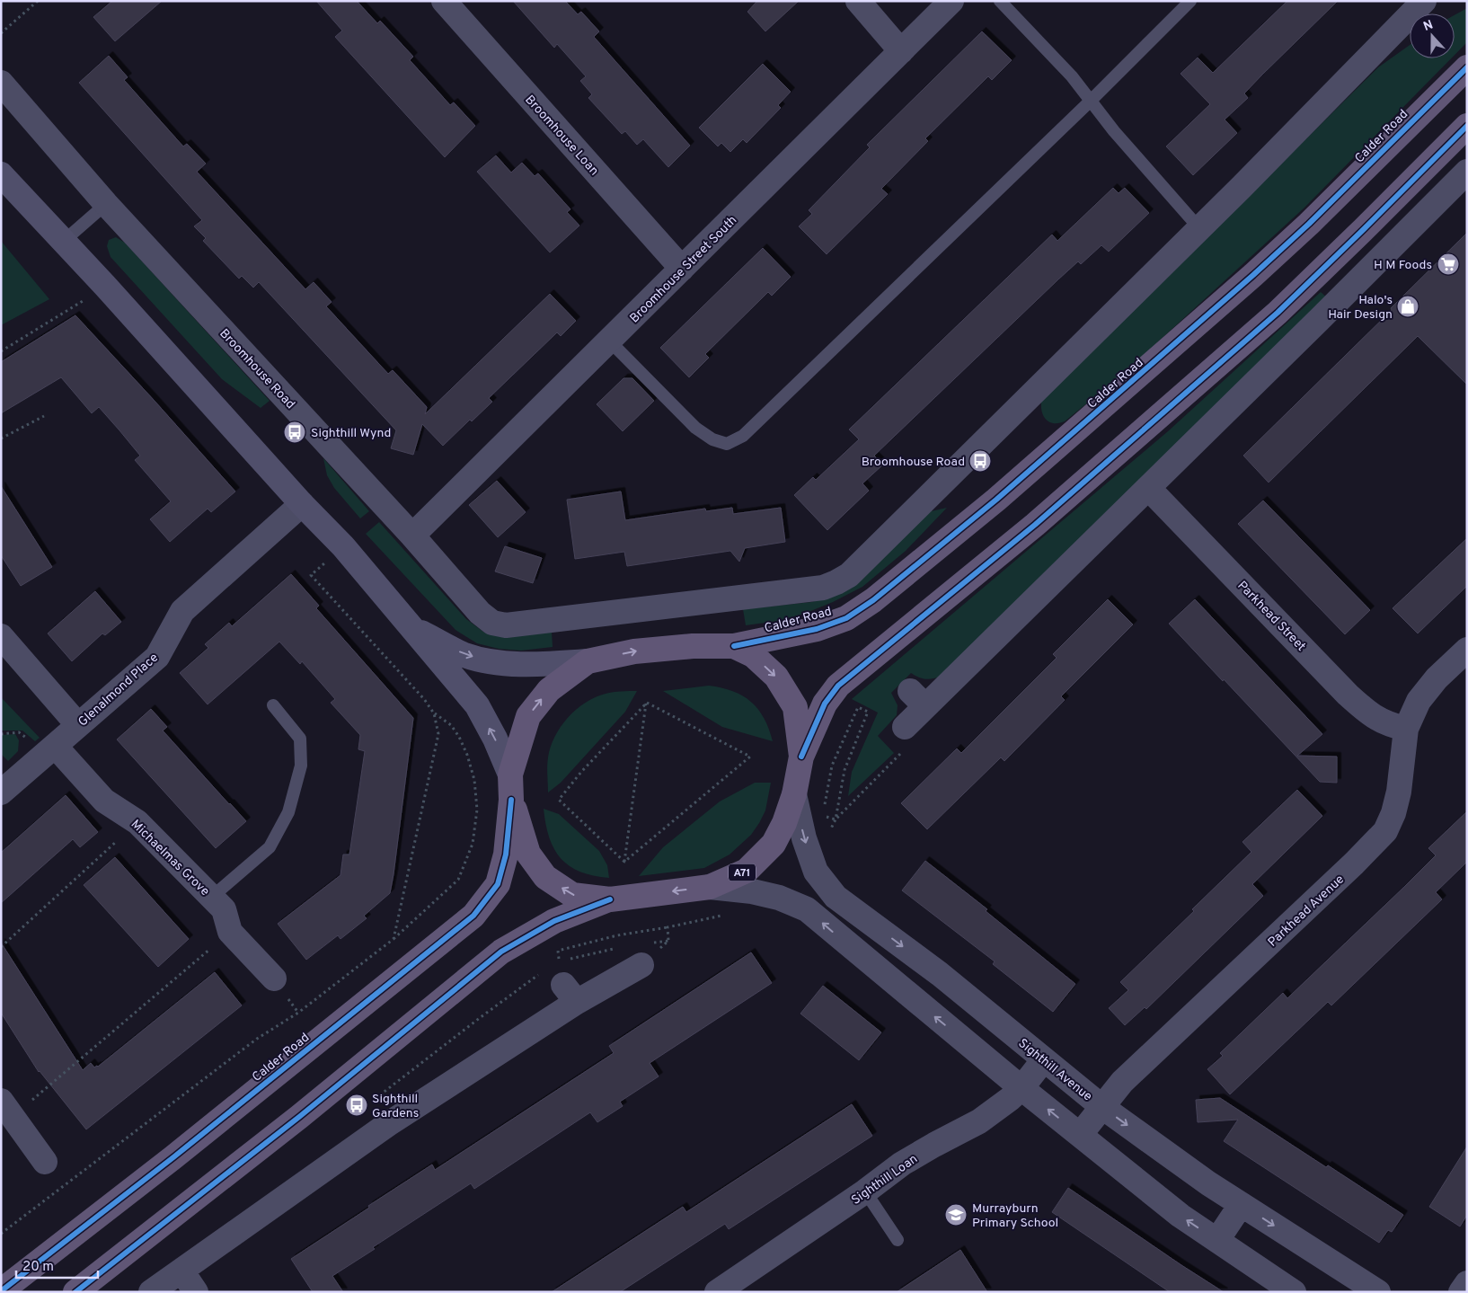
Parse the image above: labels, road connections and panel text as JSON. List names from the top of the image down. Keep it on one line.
{"streets":{"main road":["Calder Road","A71"],"street":["Broomhouse Loan","Broomhouse Street South","Broomhouse Road","Parkhead Street","Glenalmond Place","Michaelmas Grove","Parkhead Avenue","Sighthill Avenue","Sighthill Loan"]},"crossings":[["Broomhouse Loan","Broomhouse Street South"],["Calder Road","Broomhouse Road"],["Calder Road","Sighthill Avenue"],["Broomhouse Street South","Broomhouse Road"],["Parkhead Street","Parkhead Avenue"],["Glenalmond Place","Michaelmas Grove"],["Parkhead Avenue","Sighthill Avenue"],["Sighthill Avenue","Sighthill Loan"]],"places":{"supermarket":["H M Foods"],"shop":["Halo's Hair Design"],"bus stop":["Sighthill Wynd","Broomhouse Road","Sighthill Gardens"],"school or university":["Murrayburn Primary School"]},"scale_bar":"20 m","north":"top"}
